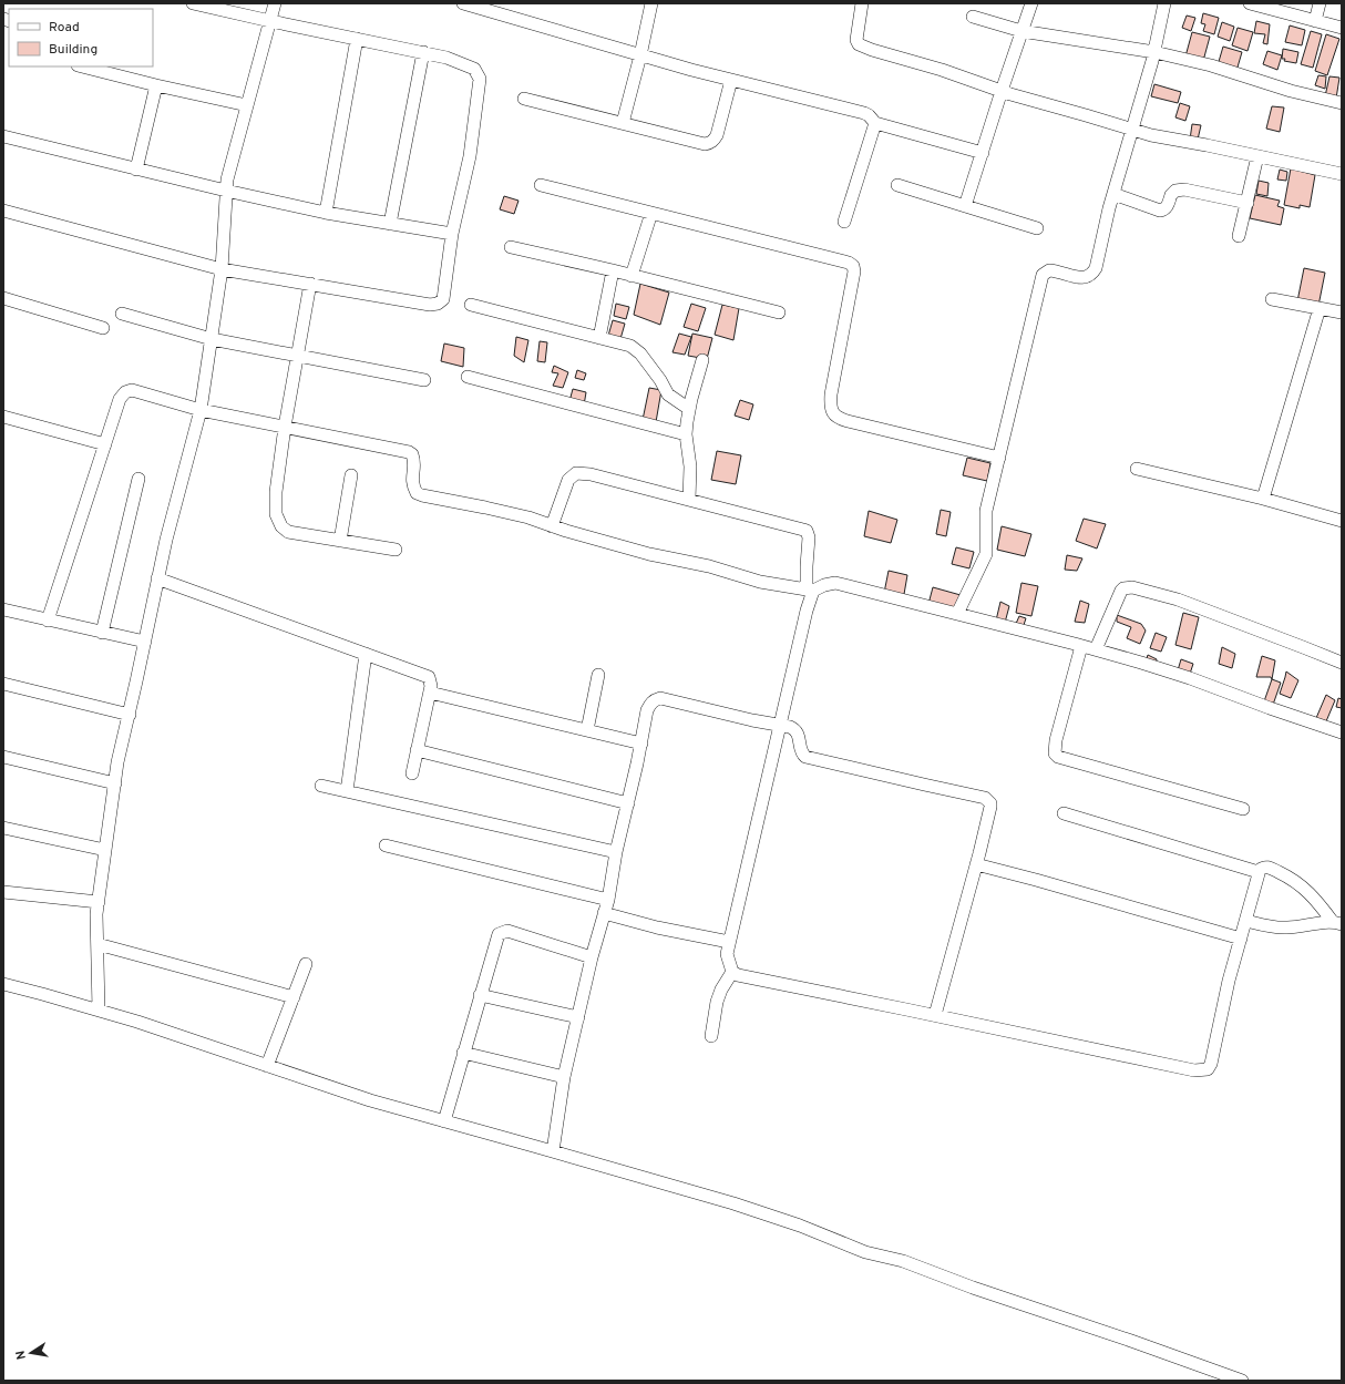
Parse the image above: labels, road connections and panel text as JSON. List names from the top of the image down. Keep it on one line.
{"legend":["Road","Building"],"north":"left"}
